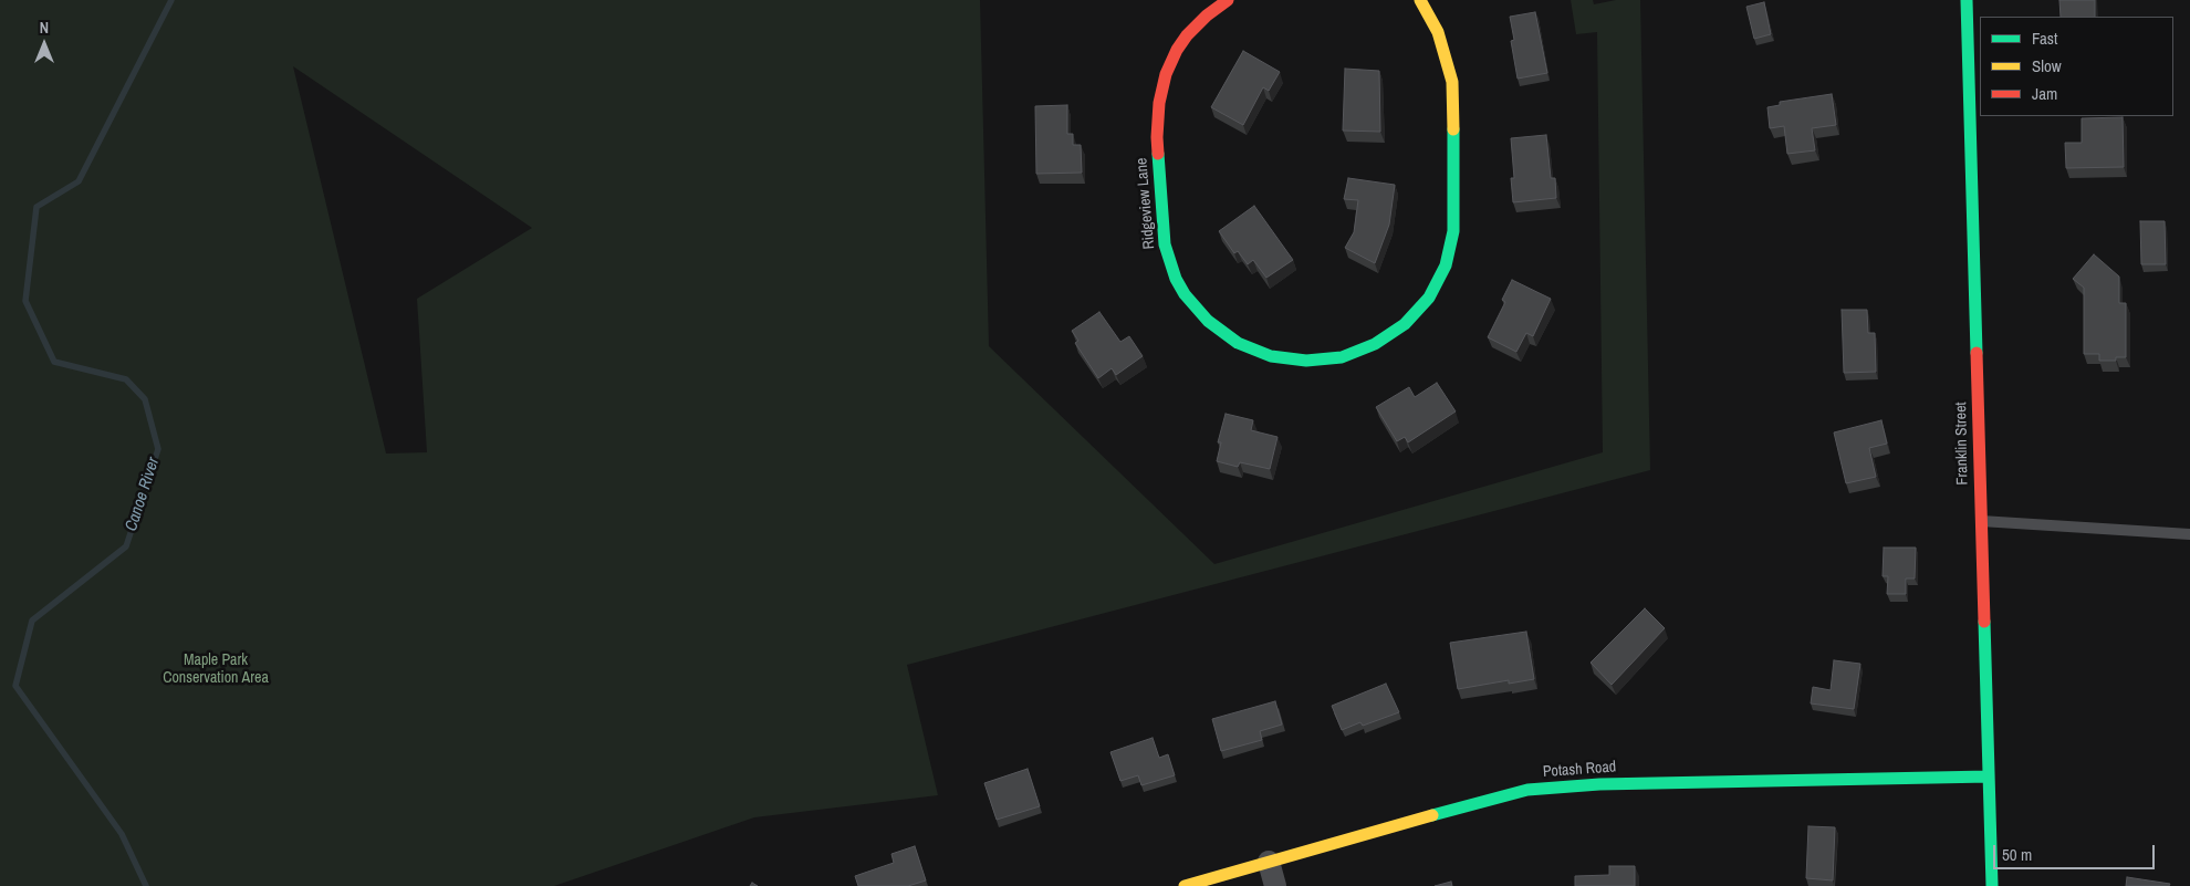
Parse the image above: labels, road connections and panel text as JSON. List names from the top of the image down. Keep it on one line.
{"streets":{"street":["Ridgeview Lane","Franklin Street","Potash Road"]},"crossings":[["Franklin Street","Potash Road"]],"water":["Canoe River"],"parks":["Maple Park Conservation Area"],"legend":["Fast","Slow","Jam"],"scale_bar":"50 m","north":"top"}
